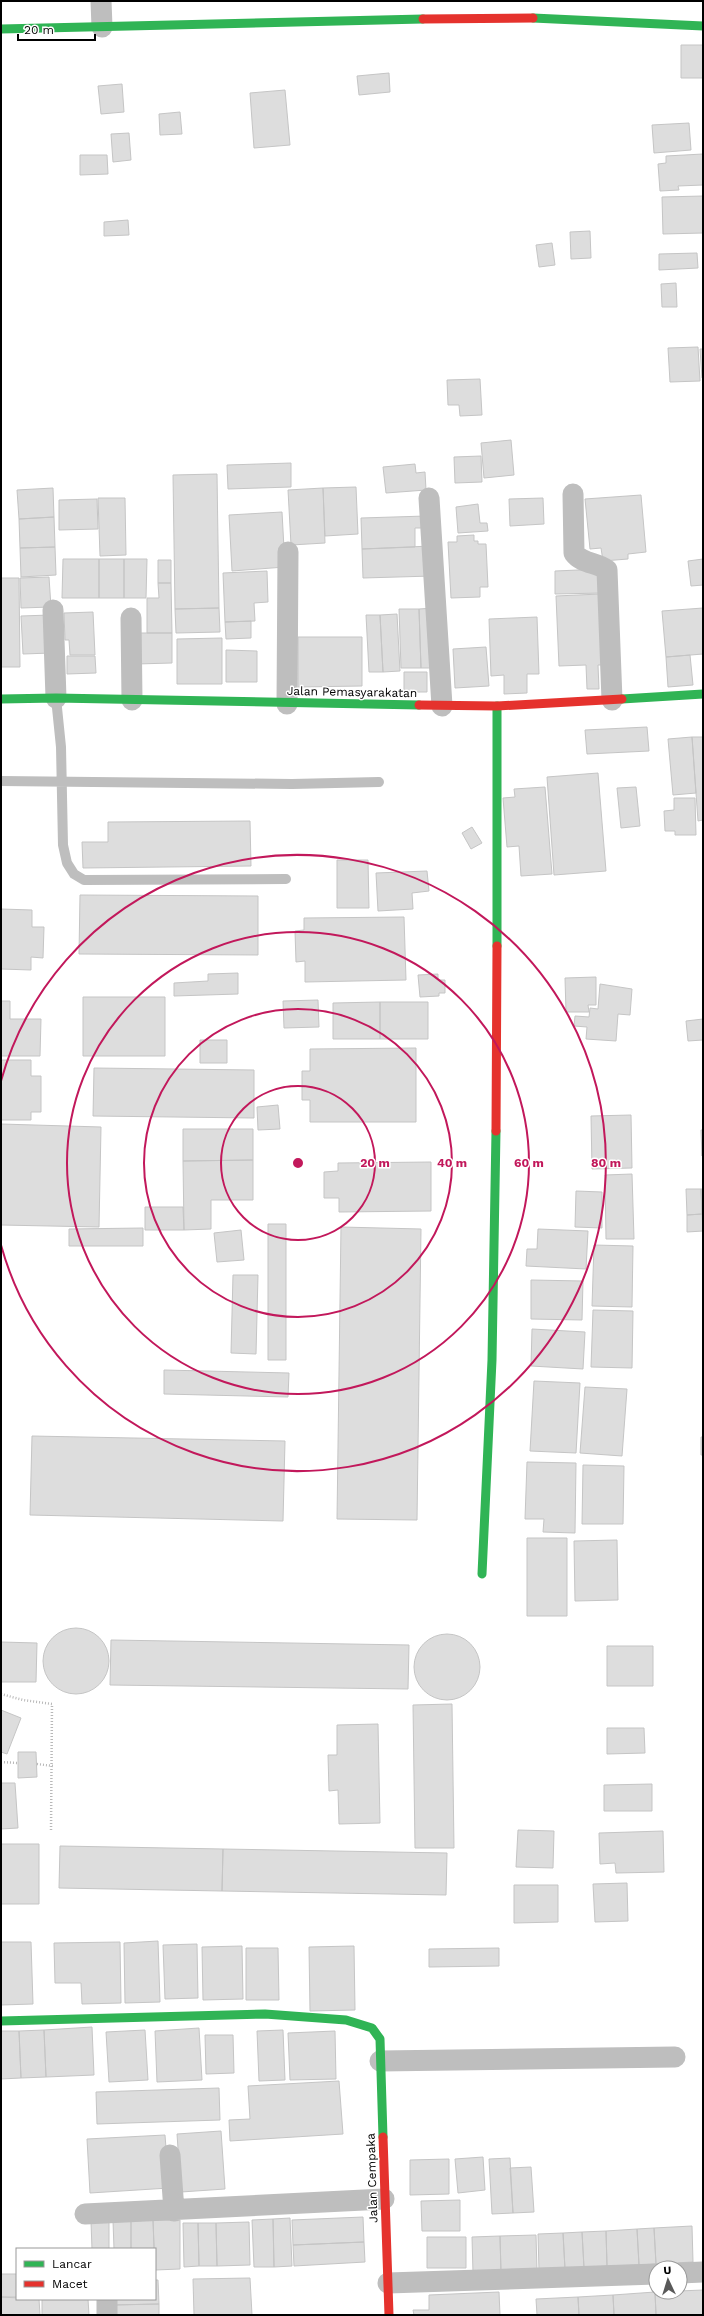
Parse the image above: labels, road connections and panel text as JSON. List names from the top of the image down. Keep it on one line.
{"streets":{"street":["Jalan Pemasyarakatan","Jalan Cempaka"]},"legend":["Lancar","Macet"],"scale_bar":"20 m","north":"top","rings":["20 m","40 m","60 m","80 m"]}
